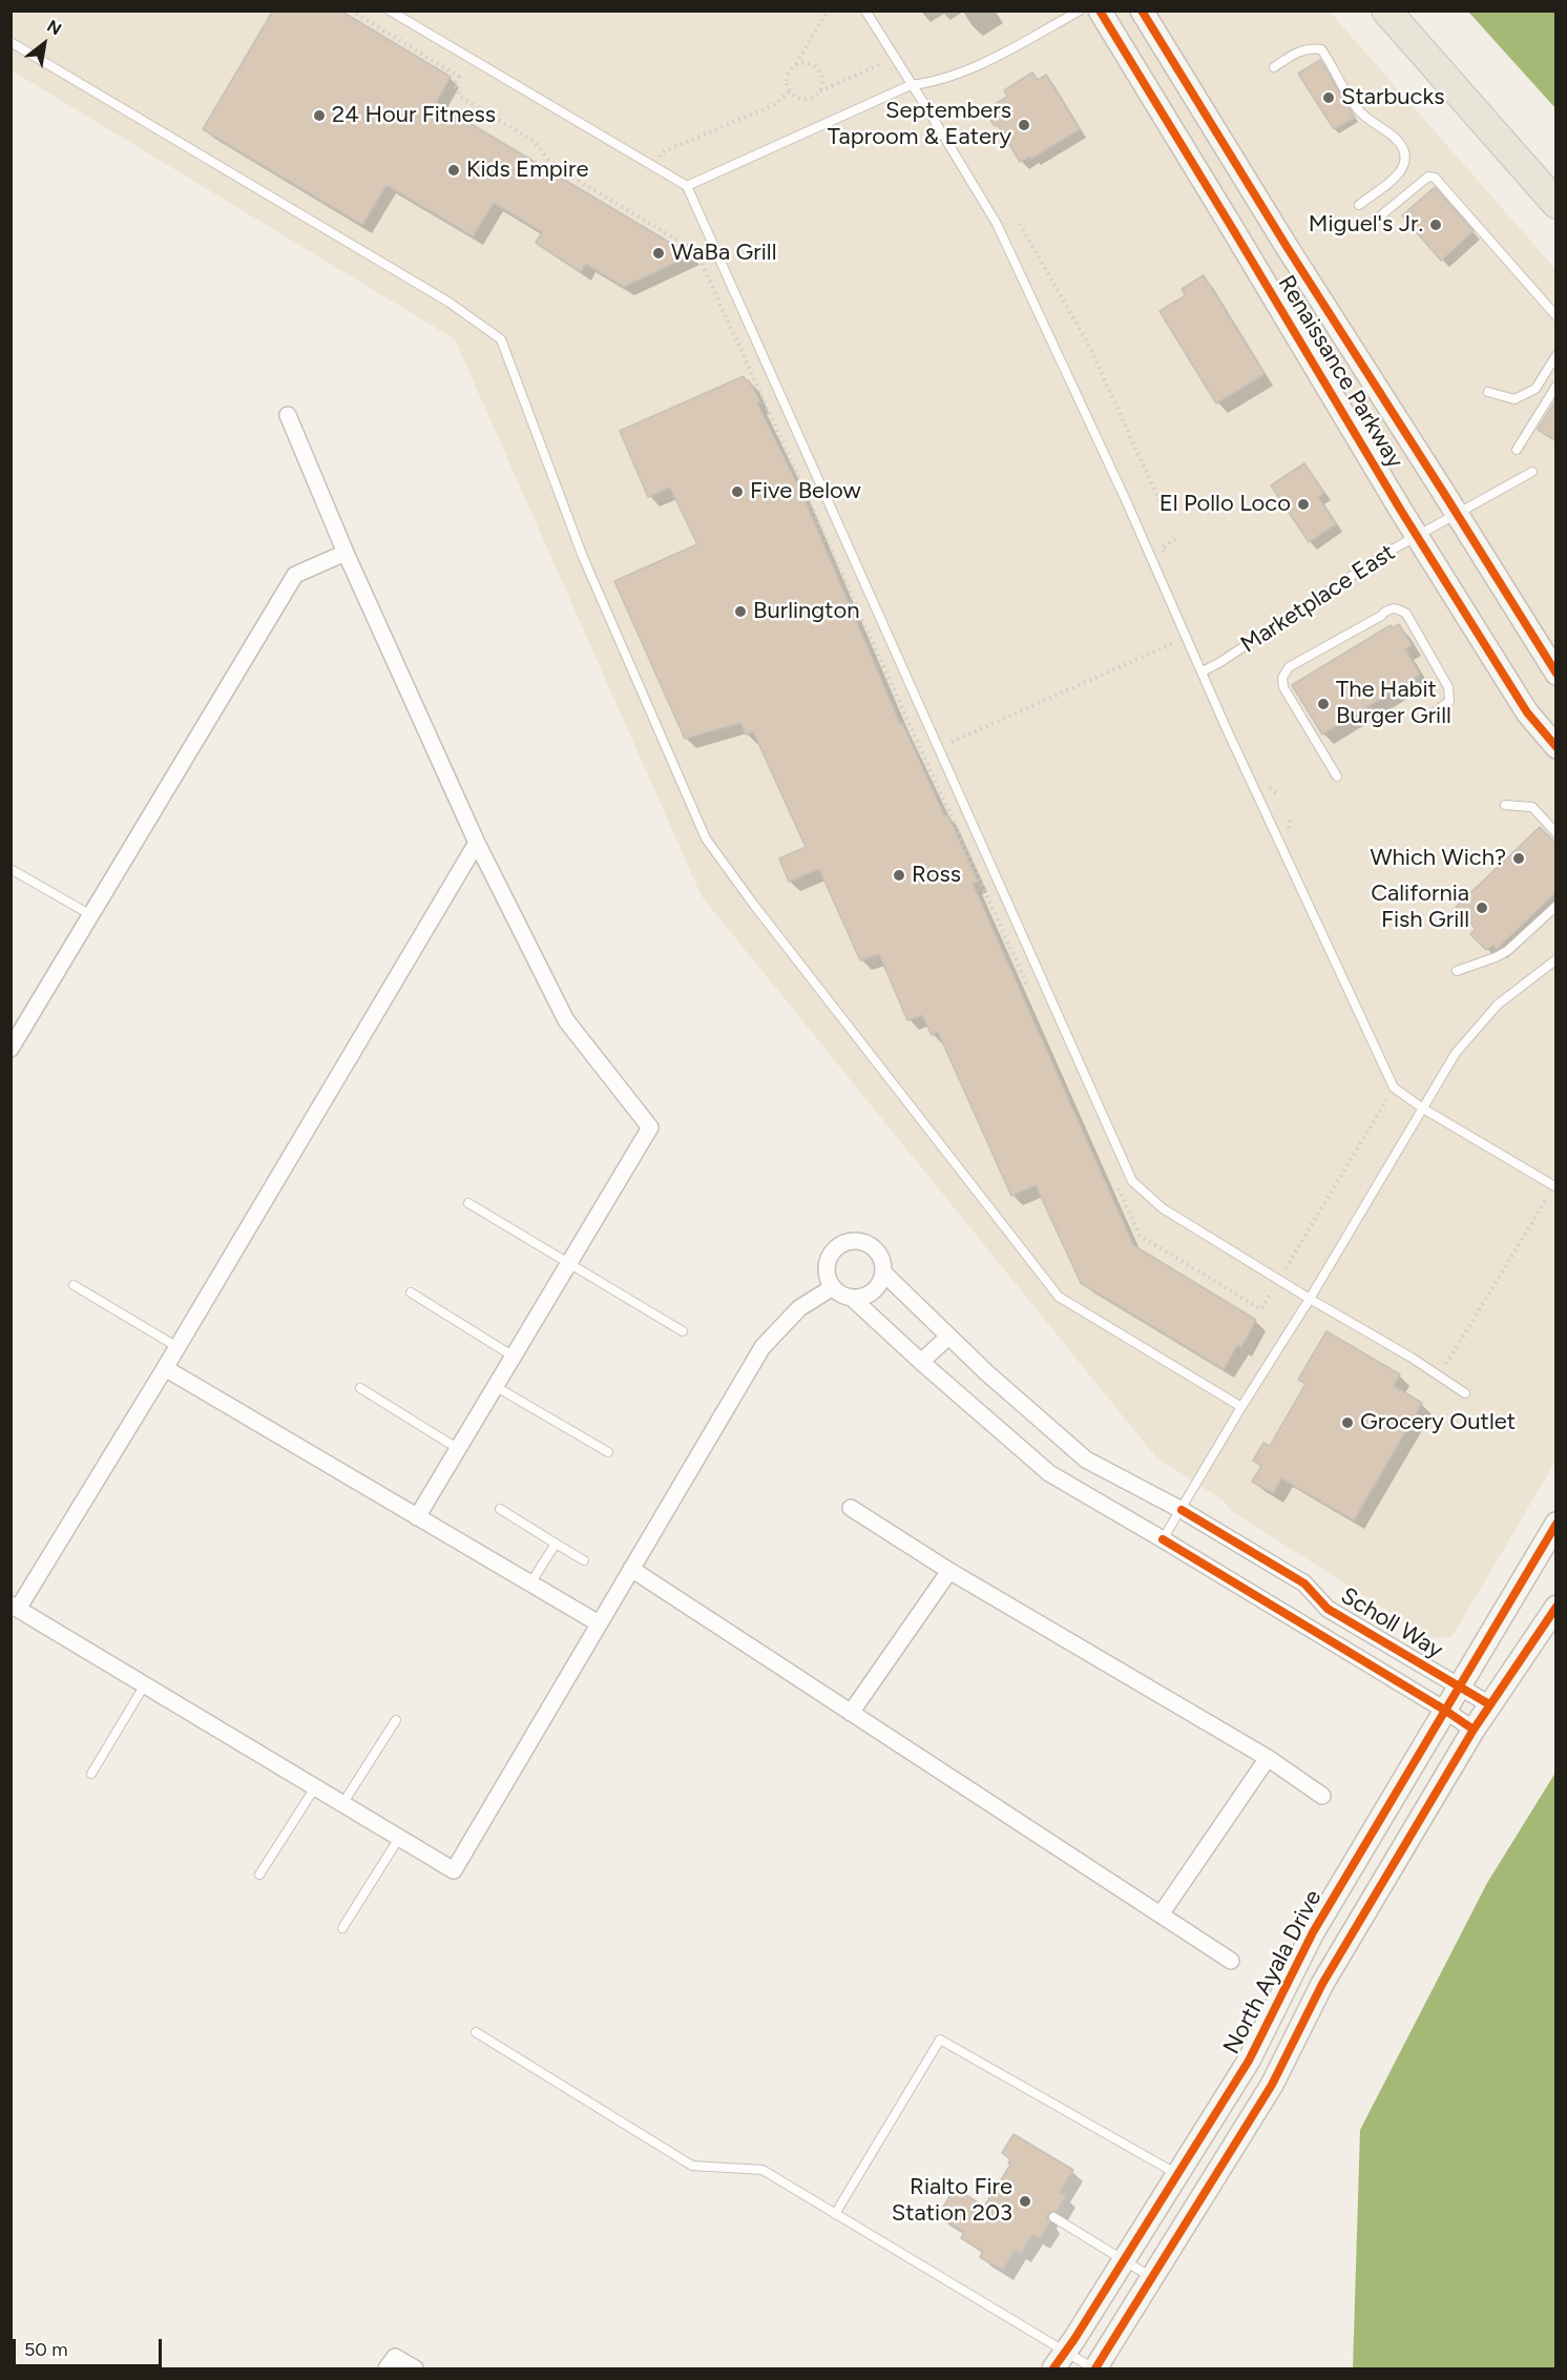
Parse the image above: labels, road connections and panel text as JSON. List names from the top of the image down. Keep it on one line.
{"streets":{"main road":["Renaissance Parkway","North Ayala Drive"],"street":["Scholl Way"],"lane":["Marketplace East"]},"crossings":[["Renaissance Parkway","Marketplace East"],["Scholl Way","North Ayala Drive"]],"places":["Starbucks","24 Hour Fitness","Septembers Taproom & Eatery","Kids Empire","Miguel's Jr.","WaBa Grill","Five Below","El Pollo Loco","Burlington","The Habit Burger Grill","Which Wich?","Ross","California Fish Grill","Grocery Outlet","Rialto Fire Station 203"],"scale_bar":"50 m","north":"top right"}
